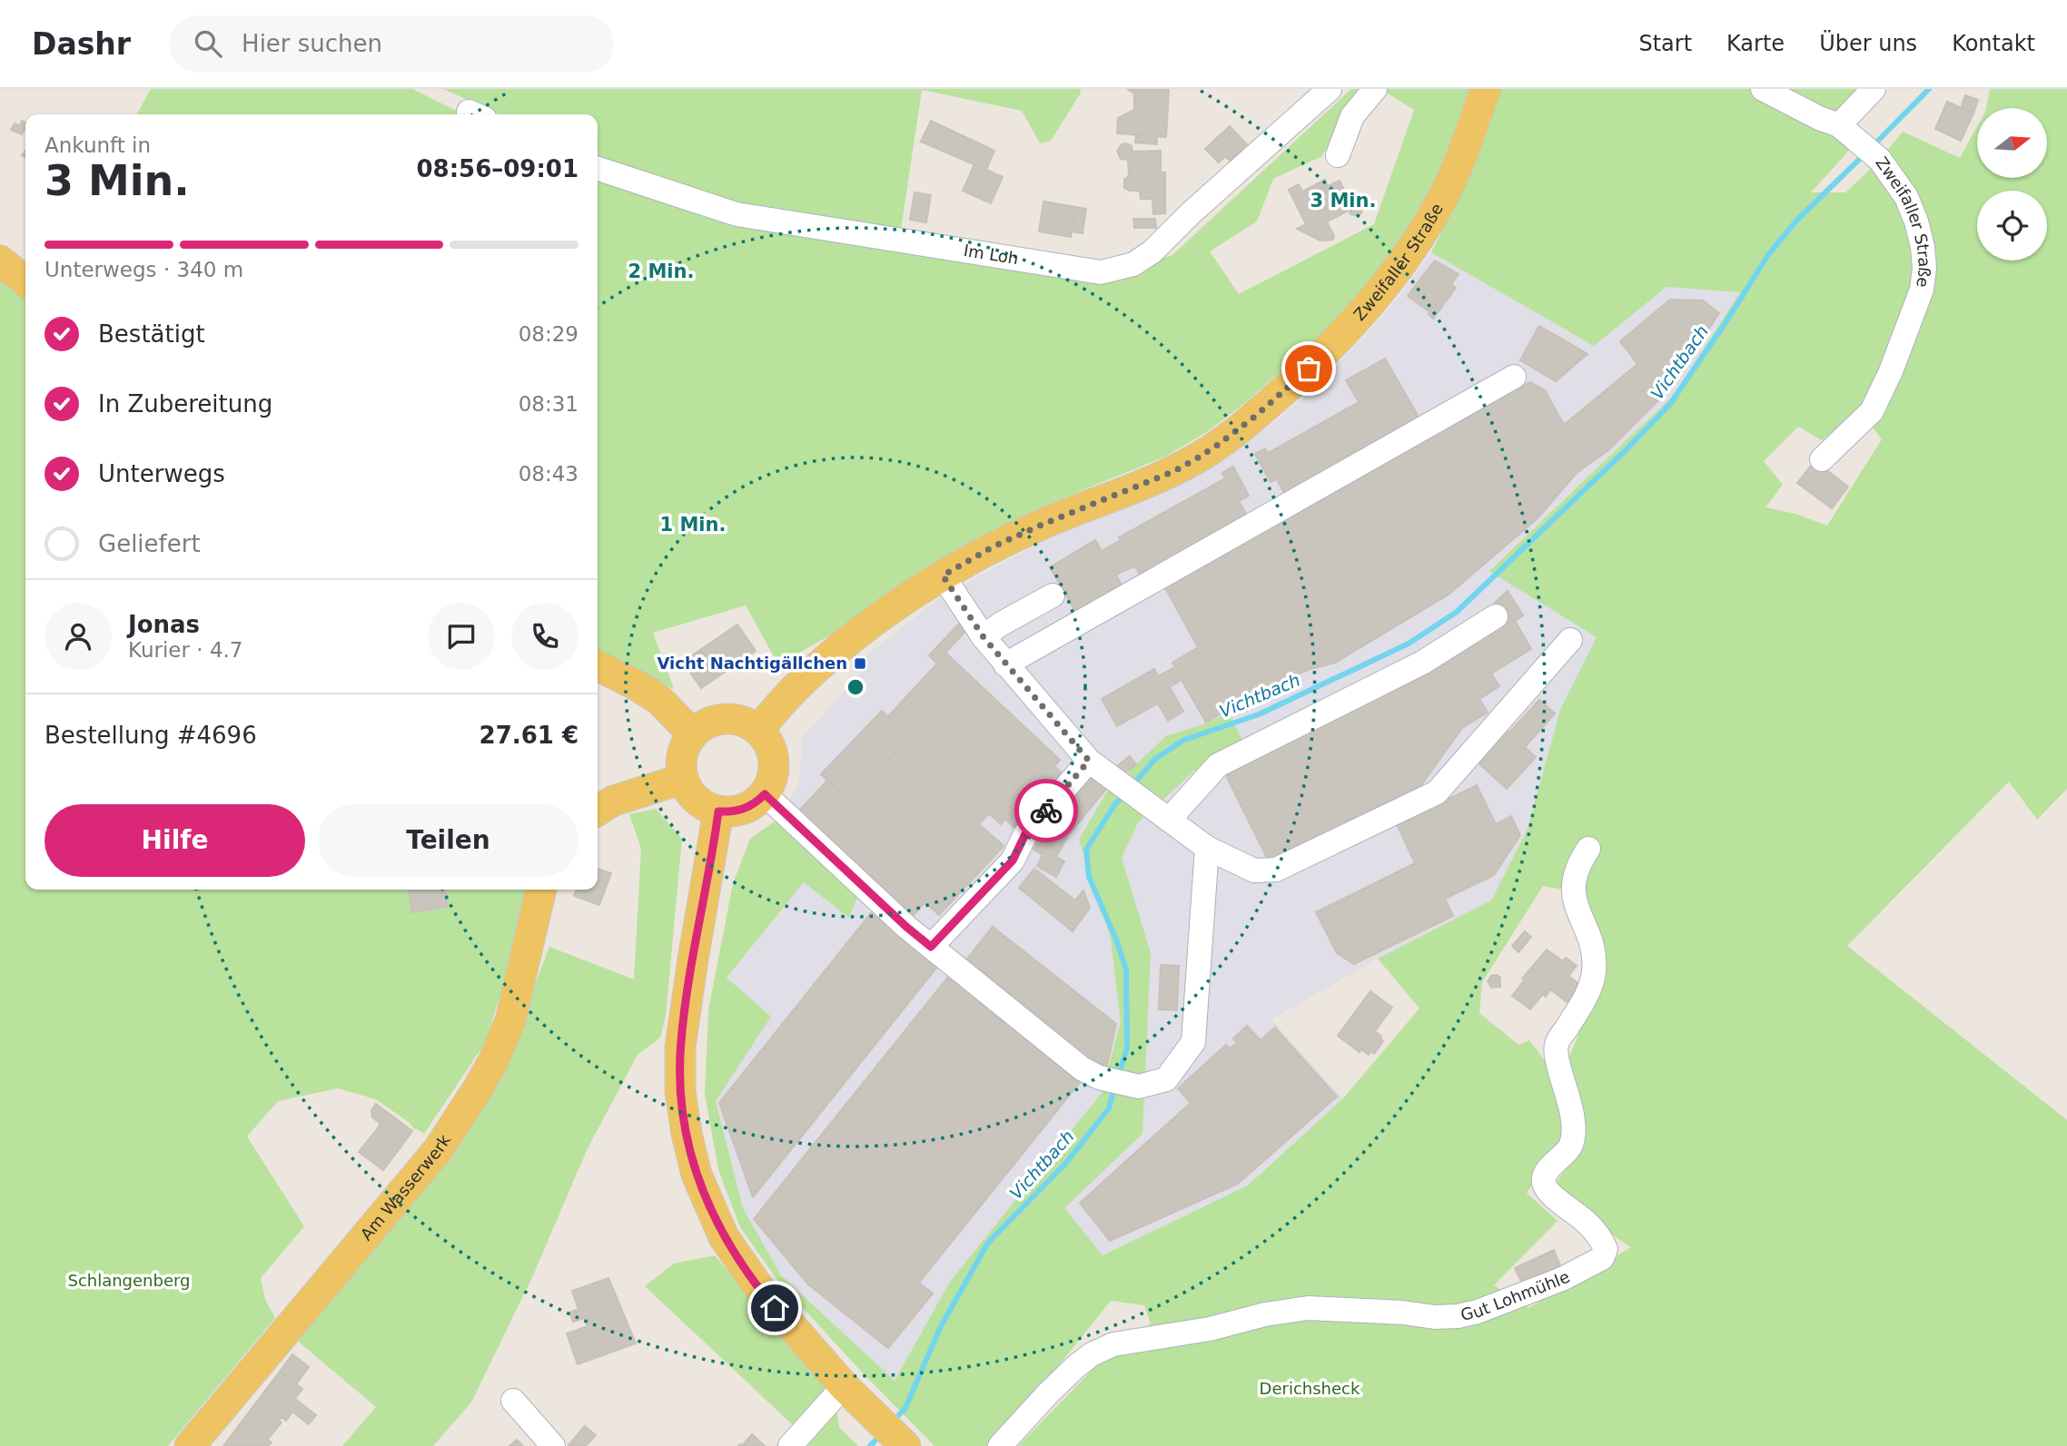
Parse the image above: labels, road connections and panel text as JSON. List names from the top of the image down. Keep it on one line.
{"streets":{"main road":["Zweifaller Straße","Am Wasserwerk"],"street":["Im Loh","Gut Lohmühle"]},"water":["Vichtbach"],"parks":["Schlangenberg","Derichsheck"],"places":{"transit":["Vicht Nachtigällchen"]},"north":"right","page":{"header":"Dashr","search":"Hier suchen","nav":["Start","Karte","Über uns","Kontakt"],"heading":["3 Min.","Ankunft in","08:56–09:01"],"panel":["Jonas","Kurier · 4.7","Bestellung #4696","27.61 €"],"bar":"Unterwegs · 340 m","list":[["Bestätigt","08:29"],["In Zubereitung","08:31"],["Unterwegs","08:43"],"Geliefert"],"buttons":["Hilfe","Teilen"]},"rings":["3 Min.","2 Min.","1 Min."]}
